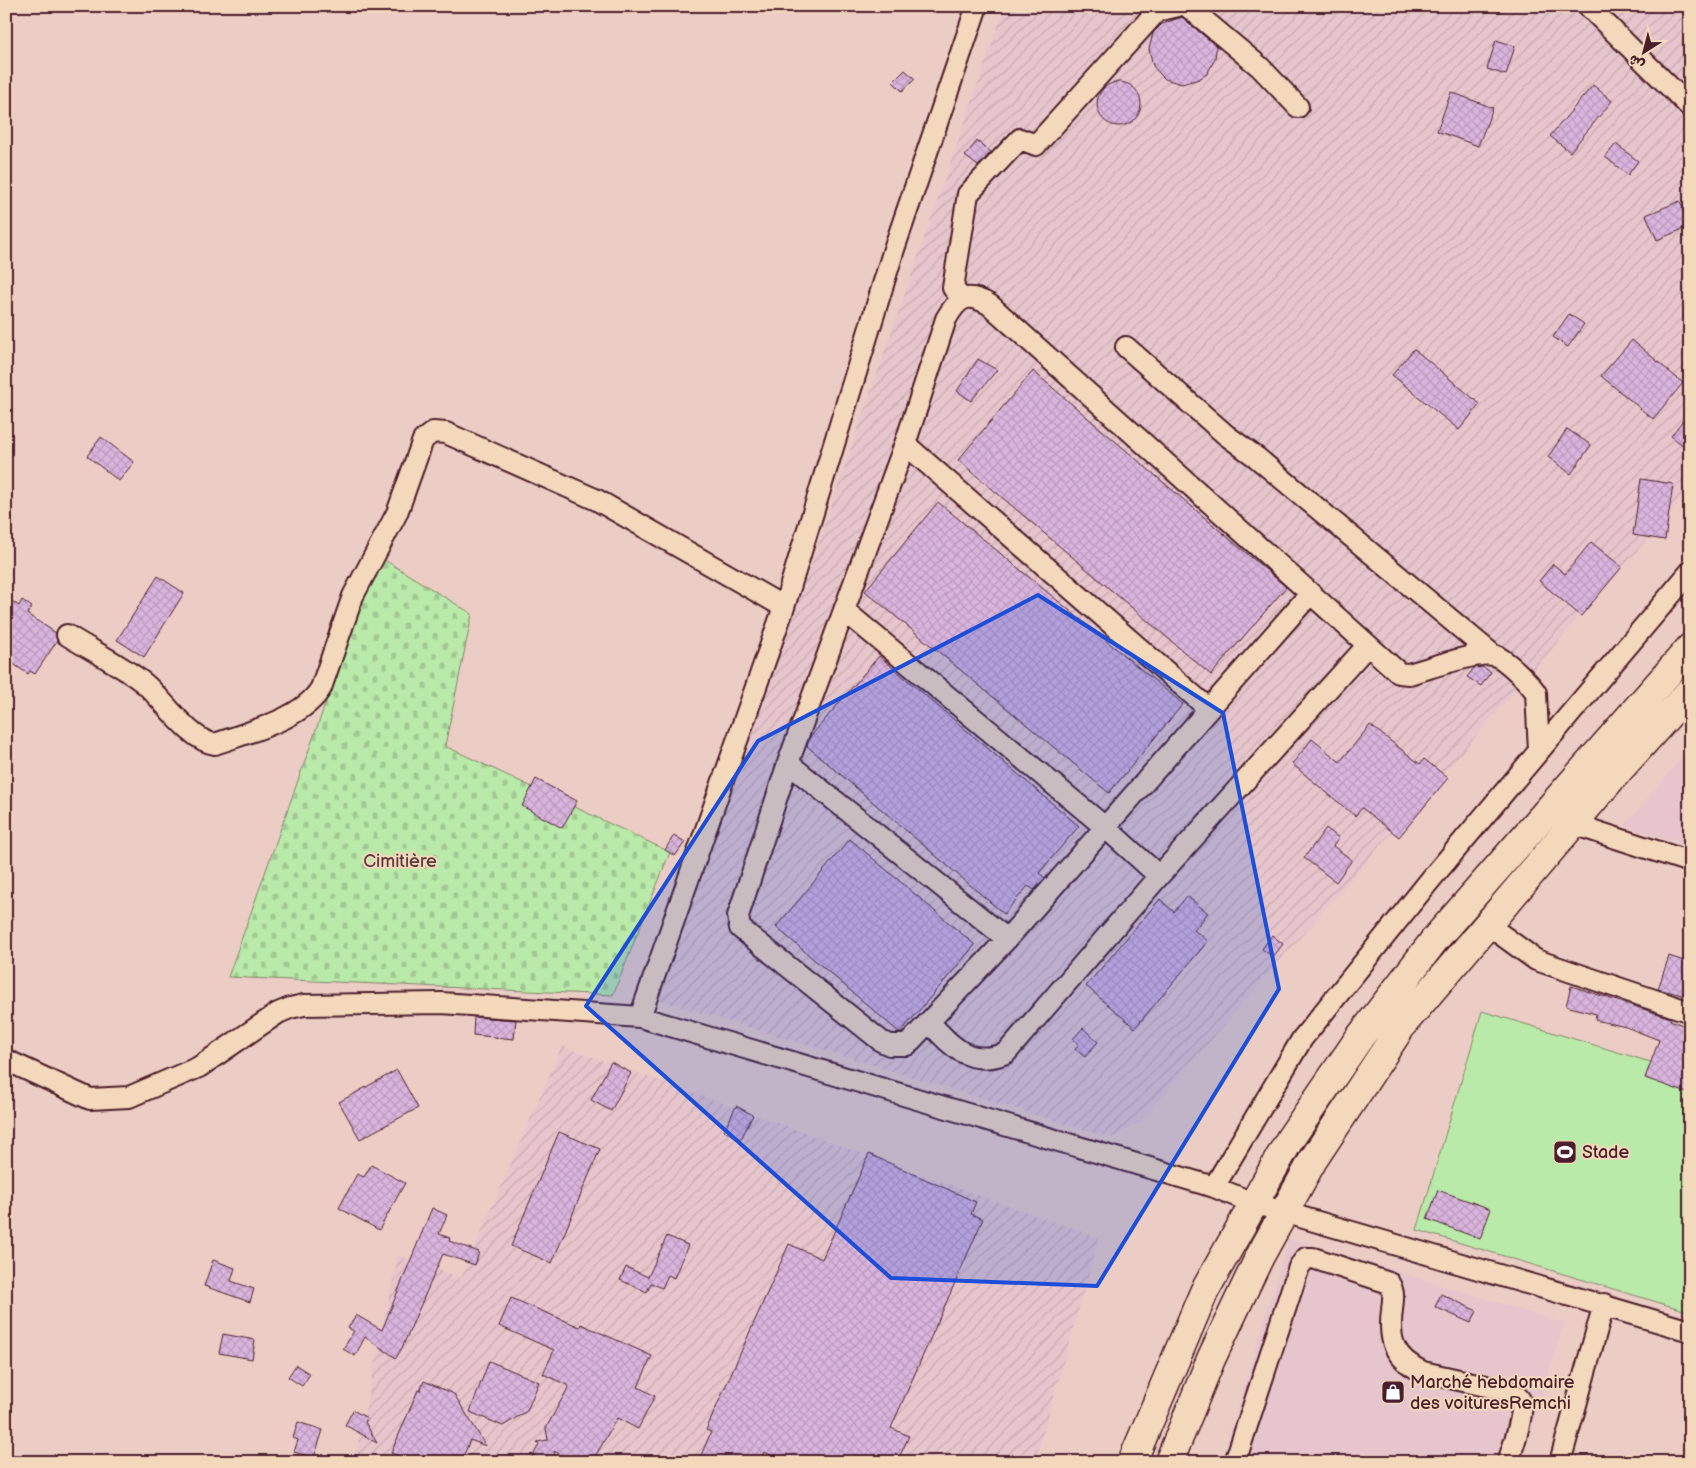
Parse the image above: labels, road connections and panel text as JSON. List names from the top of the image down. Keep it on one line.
{"parks":["Cimitière"],"places":{"sports":["Stade"],"shop":["Marché hebdomaire des voituresRemchi"]},"north":"bottom left"}
